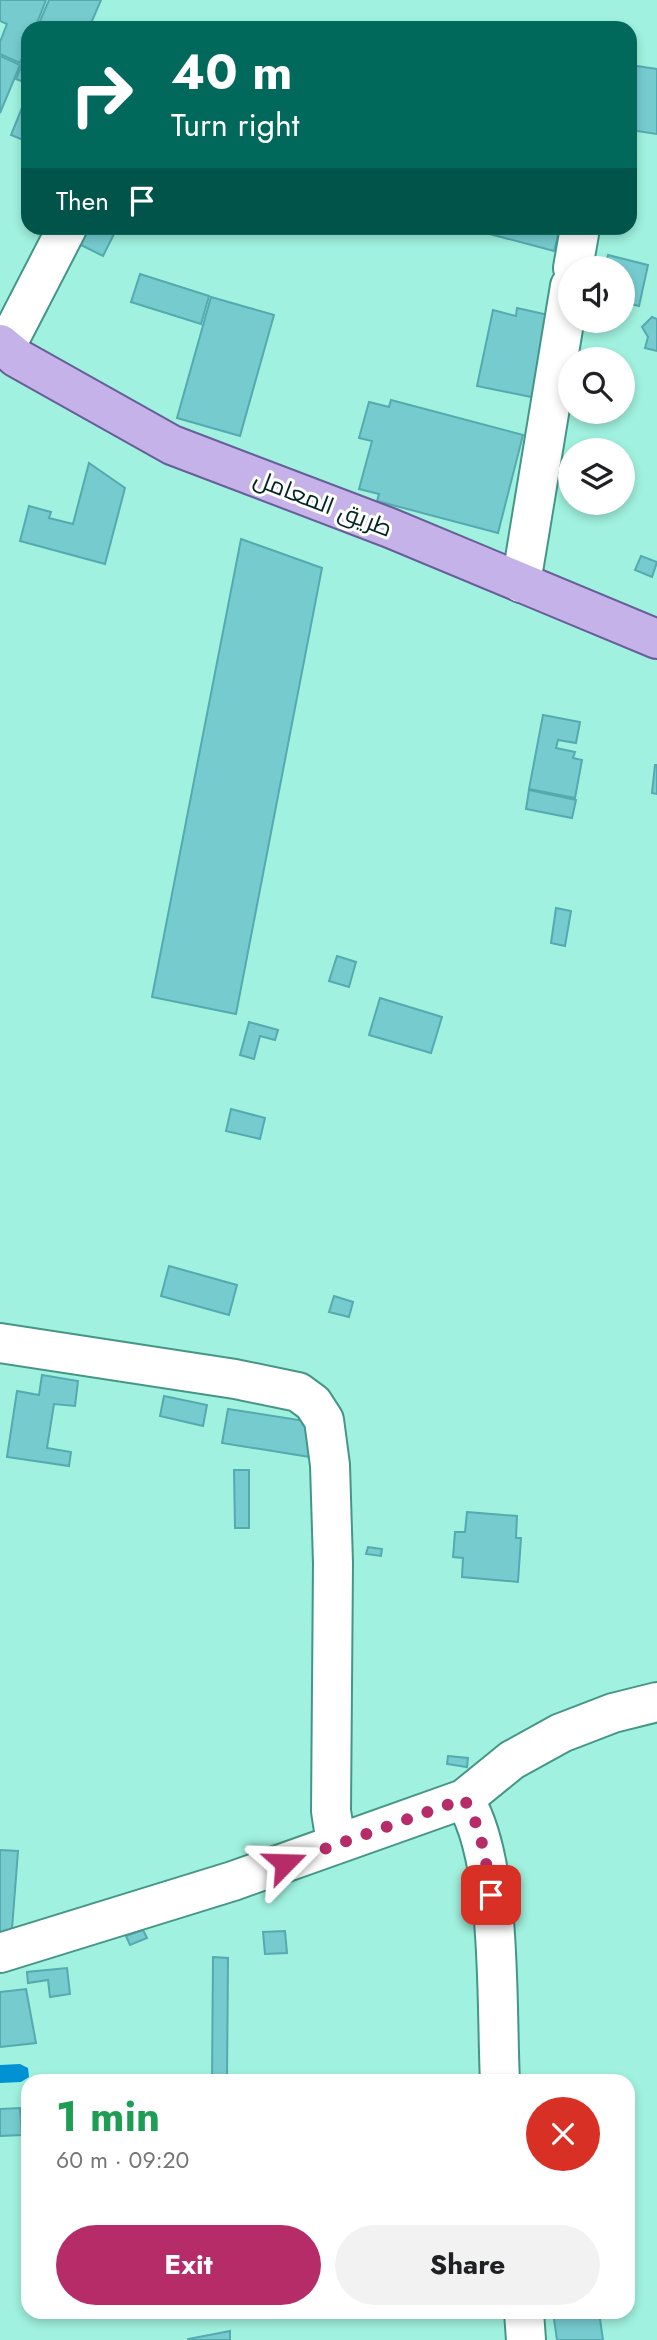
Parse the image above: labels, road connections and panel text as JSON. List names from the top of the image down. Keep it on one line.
{"streets":{"main road":["طريق المعامل"]},"page":{"turn":["40 m","Turn right"],"then":"Then","heading":["1 min","60 m · 09:20"],"buttons":["Exit","Share"]}}
